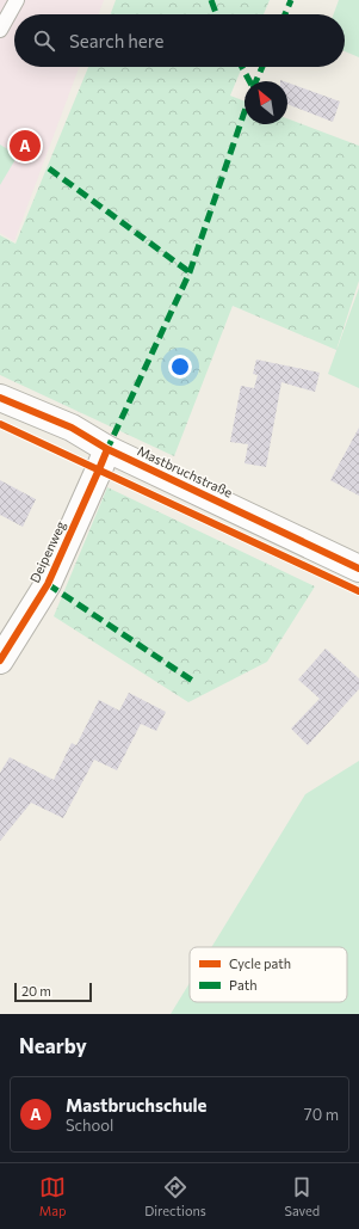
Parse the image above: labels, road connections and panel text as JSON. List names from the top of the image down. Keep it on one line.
{"streets":{"street":["Mastbruchstraße","Deipenweg"]},"crossings":[["Mastbruchstraße","Deipenweg"]],"legend":["Cycle path","Path"],"scale_bar":"20 m","north":"top left","page":{"search":"Search here","pins":"A","scale":"20 m","heading":"Nearby","list":[{"mark":"A","name":"Mastbruchschule","note":"School","value":"70 m"}],"nav":["Map","Directions","Saved"]}}
